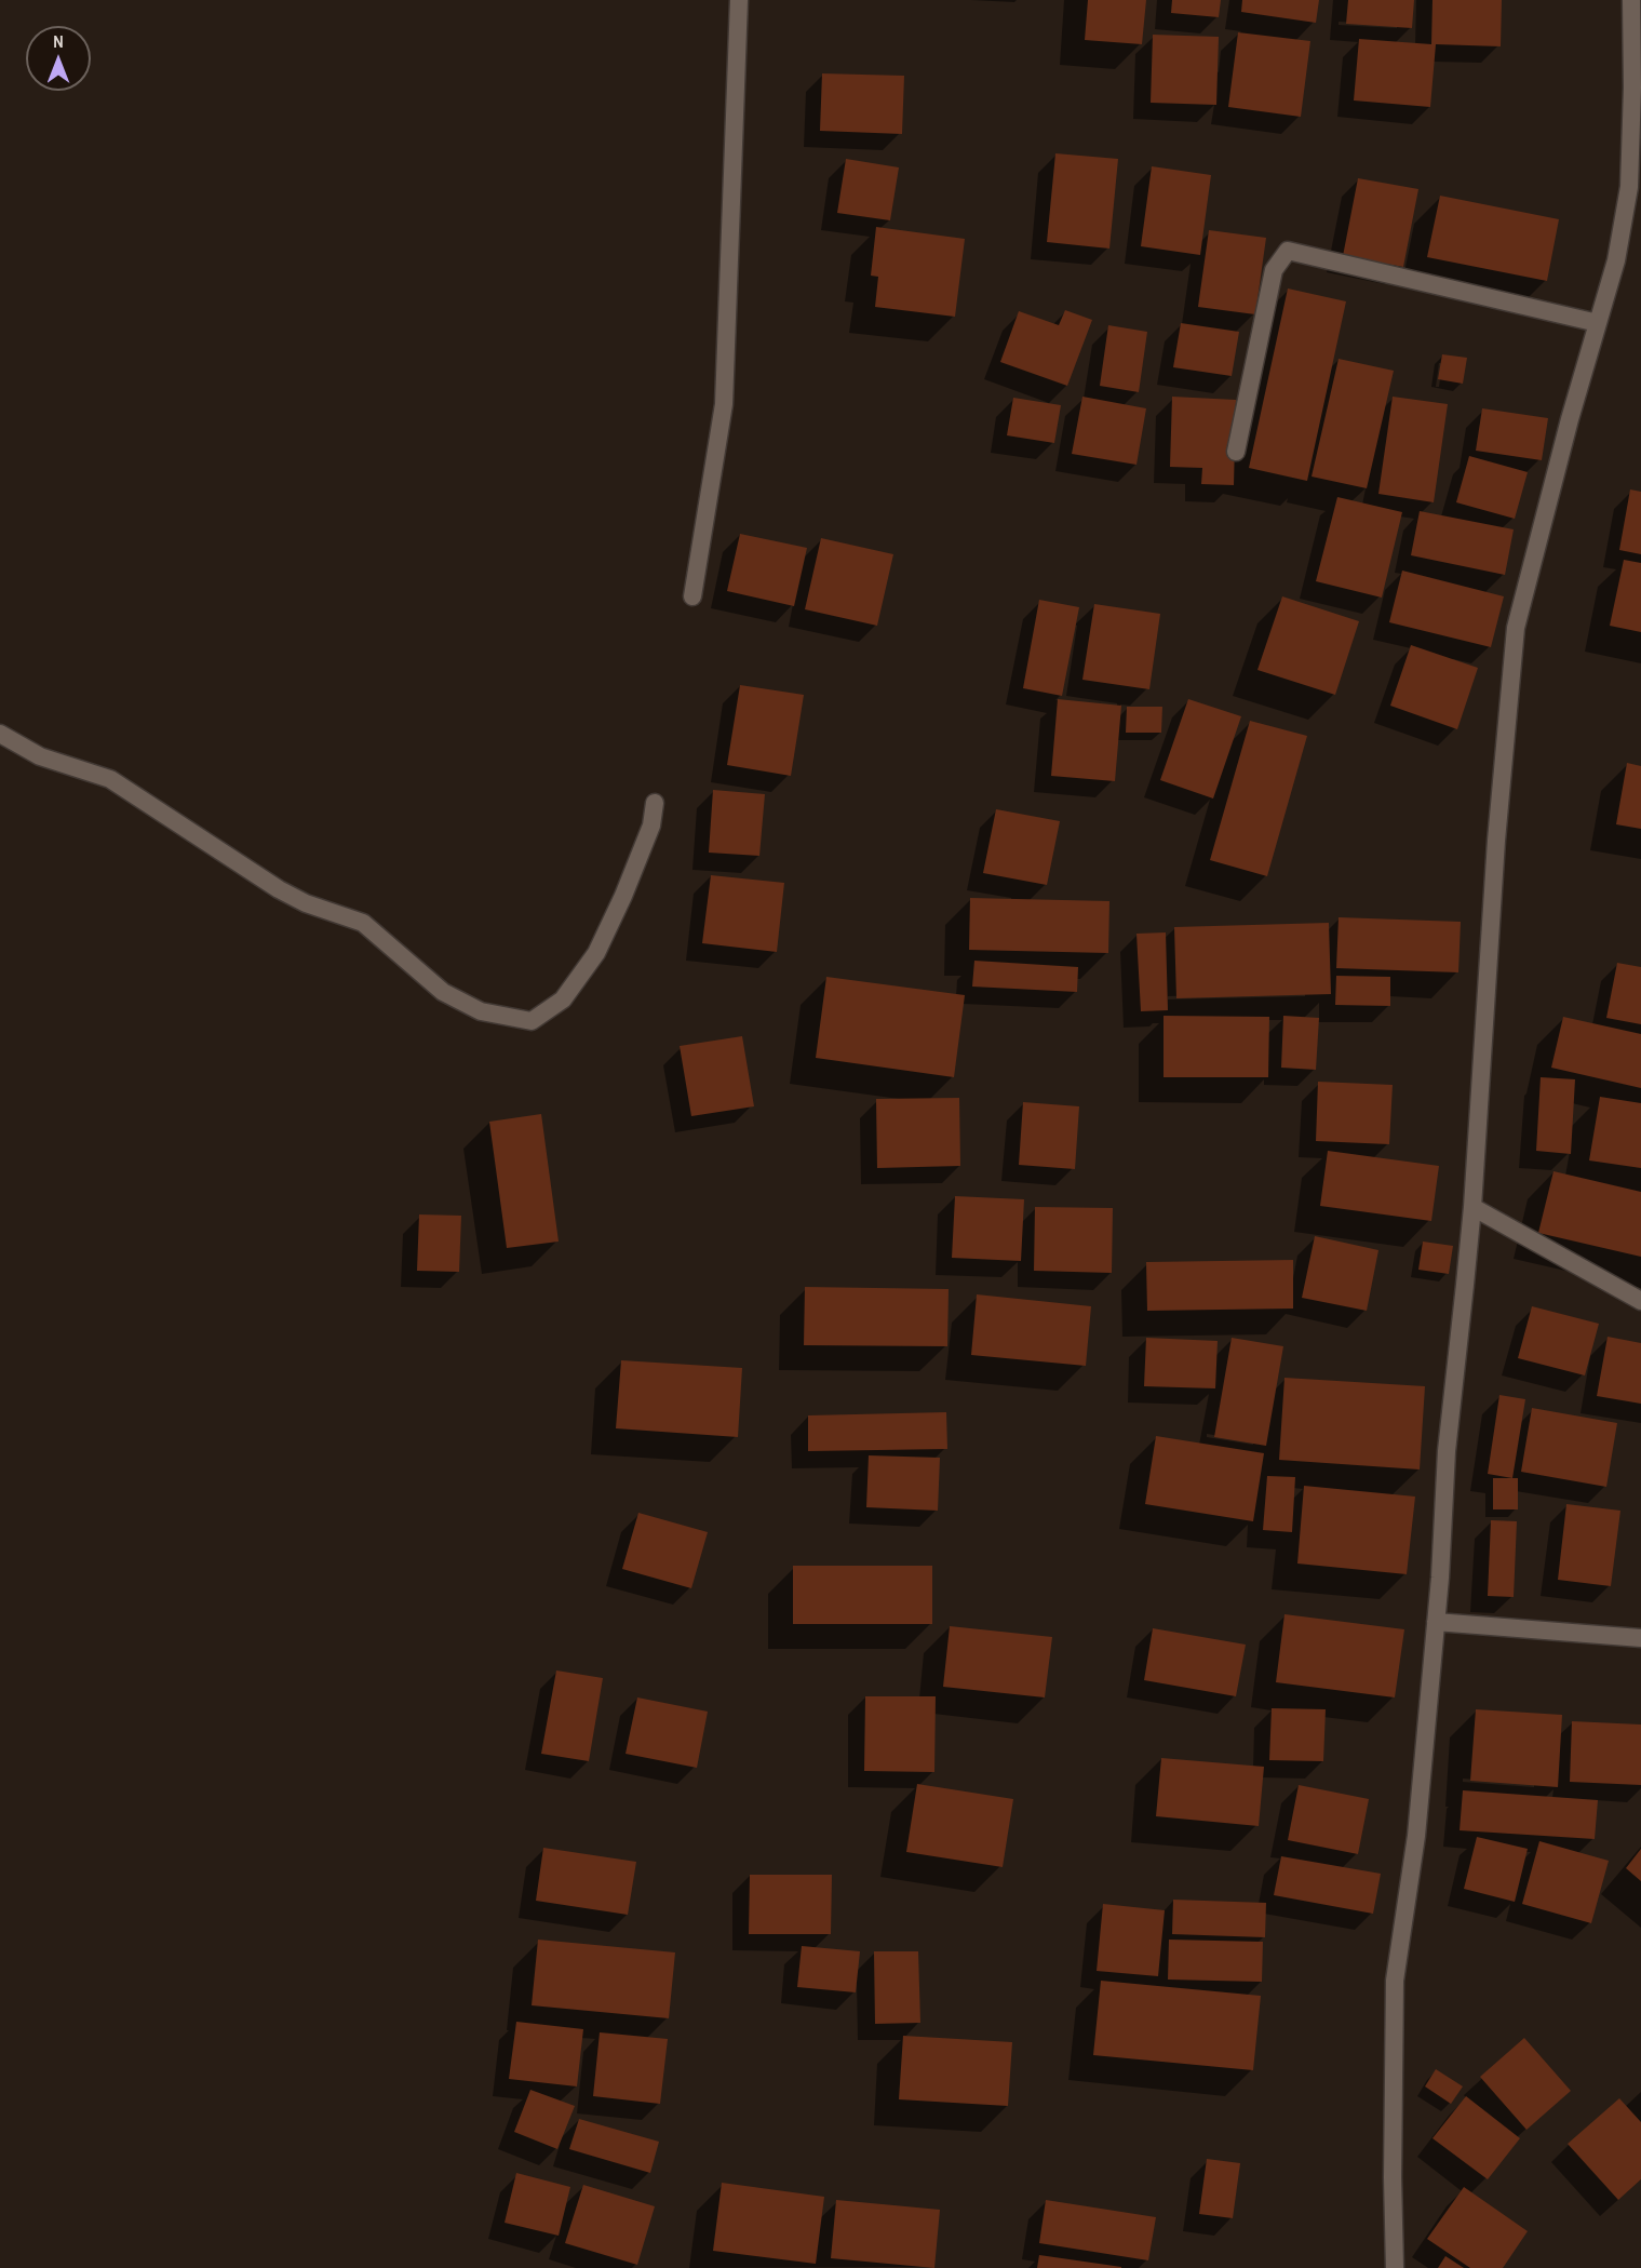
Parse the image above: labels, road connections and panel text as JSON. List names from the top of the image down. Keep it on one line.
{"north":"top"}
